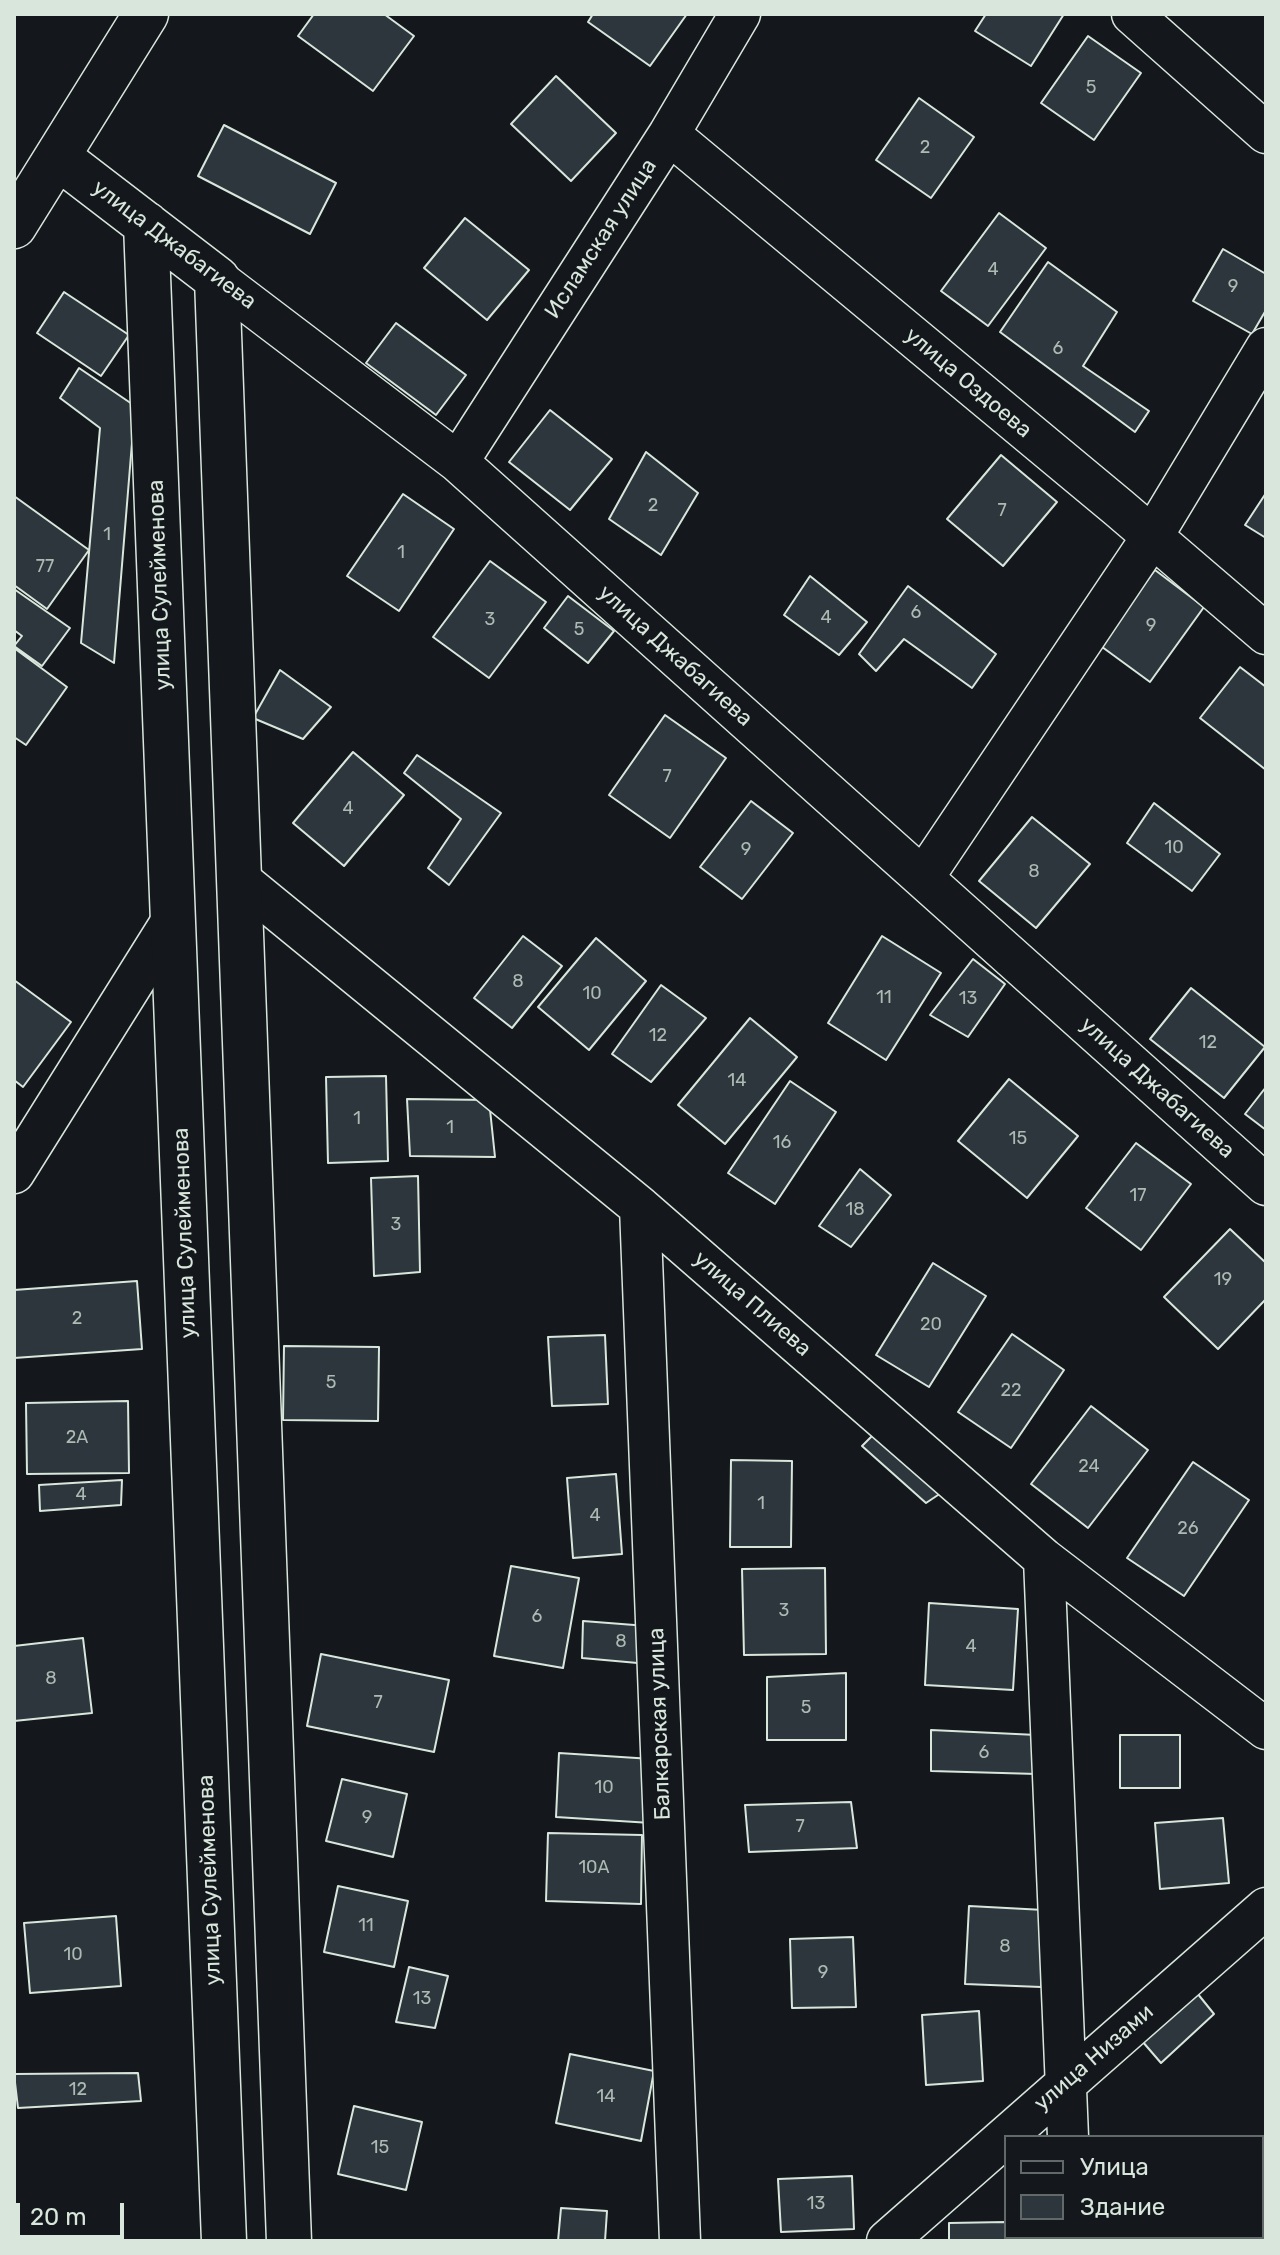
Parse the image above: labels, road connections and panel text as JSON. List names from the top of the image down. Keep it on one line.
{"streets":{"main road":["улица Джабагиева","улица Сулейменова"],"street":["Исламская улица","улица Оздоева","улица Плиева","Балкарская улица","улица Низами"]},"crossings":[["Исламская улица","улица Джабагиева"],["Исламская улица","улица Оздоева"],["улица Джабагиева","улица Сулейменова"],["улица Плиева","Балкарская улица"]],"house_numbers":["5","2","4","9","6","2","7","1","1","77","6","4","3","9","5","7","4","10","9","8","8","10","11","13","12","12","14","1","1","15","16","17","18","3","19","2","20","5","22","2А","24","4","1","4","26","3","6","8","4","8","7","5","6","10","9","7","10А","11","8","10","9","13","12","14","15","13"],"legend":["Улица","Здание"],"scale_bar":"20 m"}
